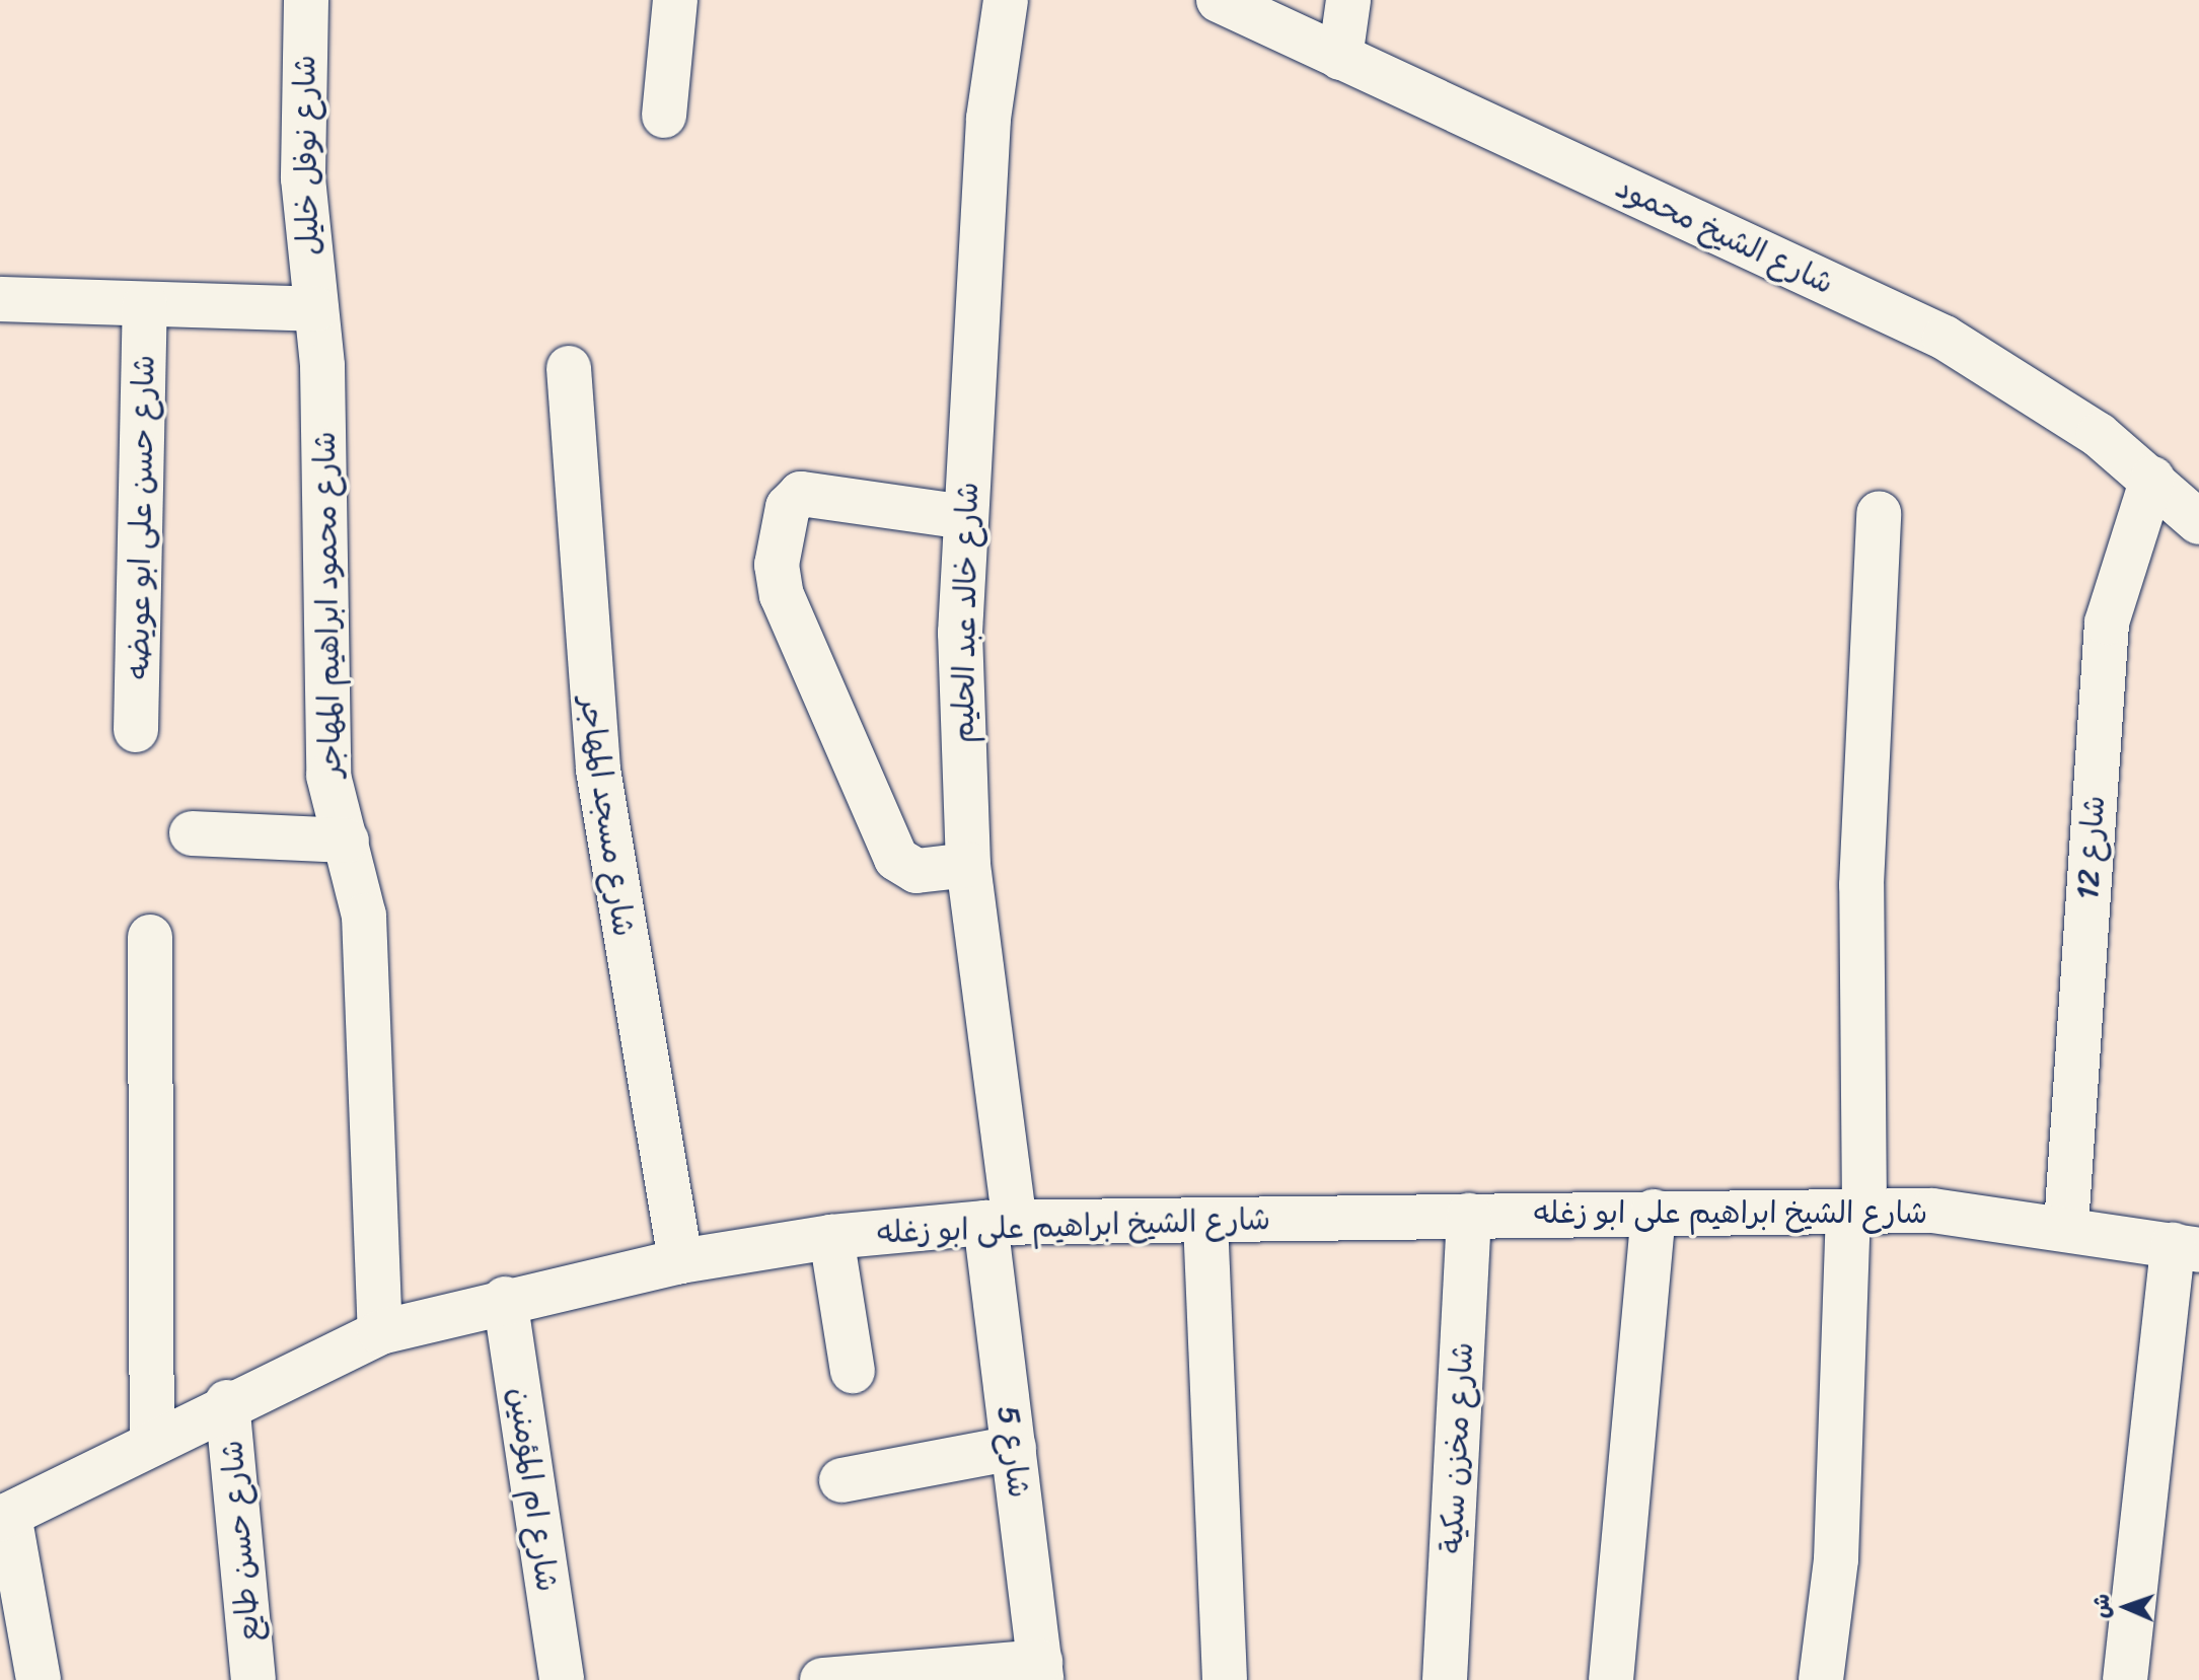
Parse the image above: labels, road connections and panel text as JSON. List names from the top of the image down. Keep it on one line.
{"streets":{"street":["شارع نوفل خليل","شارع الشيخ محمود","شارع حسن على ابو عويضه","شارع محمود ابراهيم المهاجر","شارع خالد عبد الحليم","شارع مسجد المهاجر","شارع 12","شارع الشيخ ابراهيم على ابو زغله","شارع مخزن سكية","شارع 5","شارع ام المؤمنين","شارع حسن طايع"]},"crossings":[["شارع نوفل خليل","شارع محمود ابراهيم المهاجر"],["شارع الشيخ محمود","شارع 12"],["شارع محمود ابراهيم المهاجر","شارع الشيخ ابراهيم على ابو زغله"],["شارع خالد عبد الحليم","شارع الشيخ ابراهيم على ابو زغله"],["شارع خالد عبد الحليم","شارع 5"],["شارع مسجد المهاجر","شارع الشيخ ابراهيم على ابو زغله"],["شارع 12","شارع الشيخ ابراهيم على ابو زغله"],["شارع الشيخ ابراهيم على ابو زغله","شارع مخزن سكية"],["شارع الشيخ ابراهيم على ابو زغله","شارع 5"],["شارع الشيخ ابراهيم على ابو زغله","شارع ام المؤمنين"],["شارع الشيخ ابراهيم على ابو زغله","شارع حسن طايع"]],"north":"left"}
